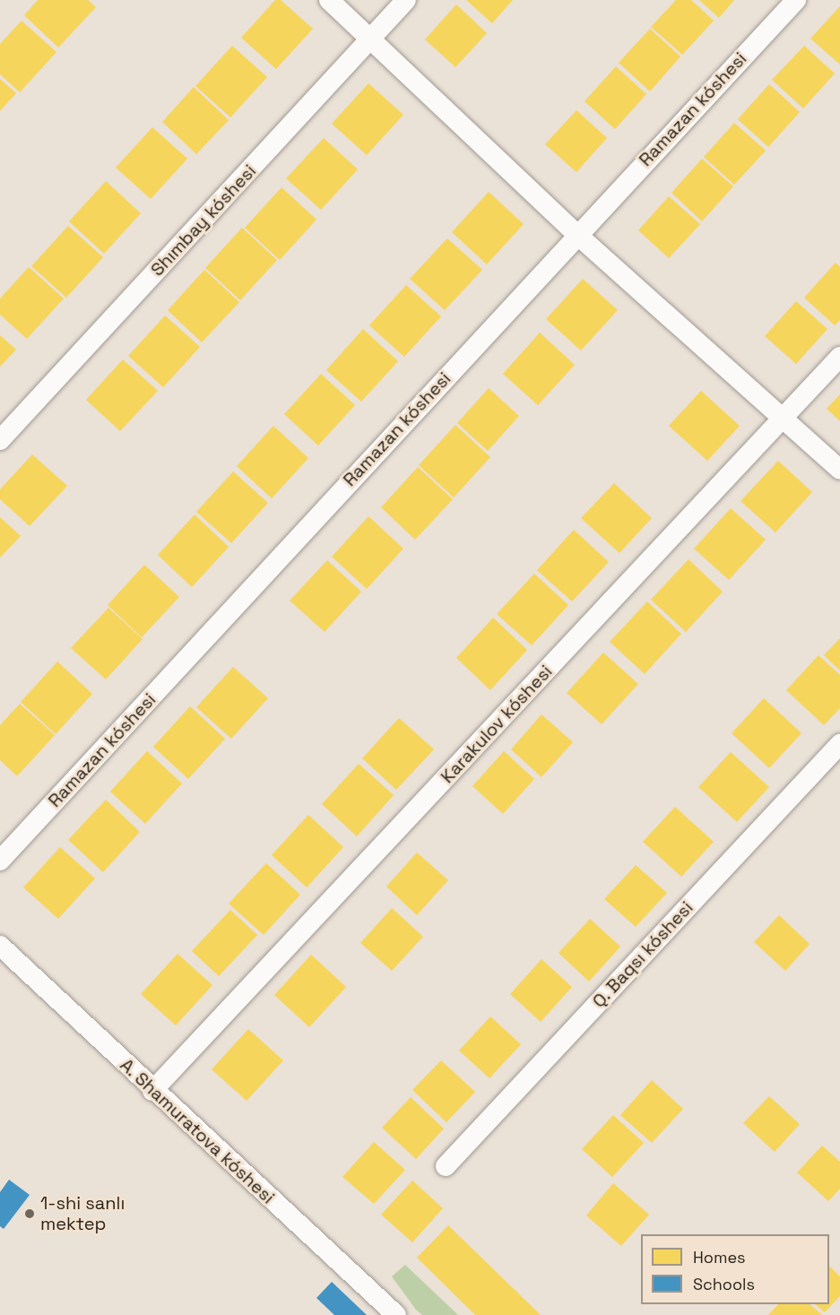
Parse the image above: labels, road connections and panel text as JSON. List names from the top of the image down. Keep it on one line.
{"streets":{"street":["Ramazan kóshesi","Shımbay kóshesi","Karakulov kóshesi","Q. Baqsı kóshesi","A. Shamuratova kóshesi"]},"crossings":[["Karakulov kóshesi","A. Shamuratova kóshesi"]],"places":["1-shi sanlı mektep"],"legend":["Homes","Schools"]}
